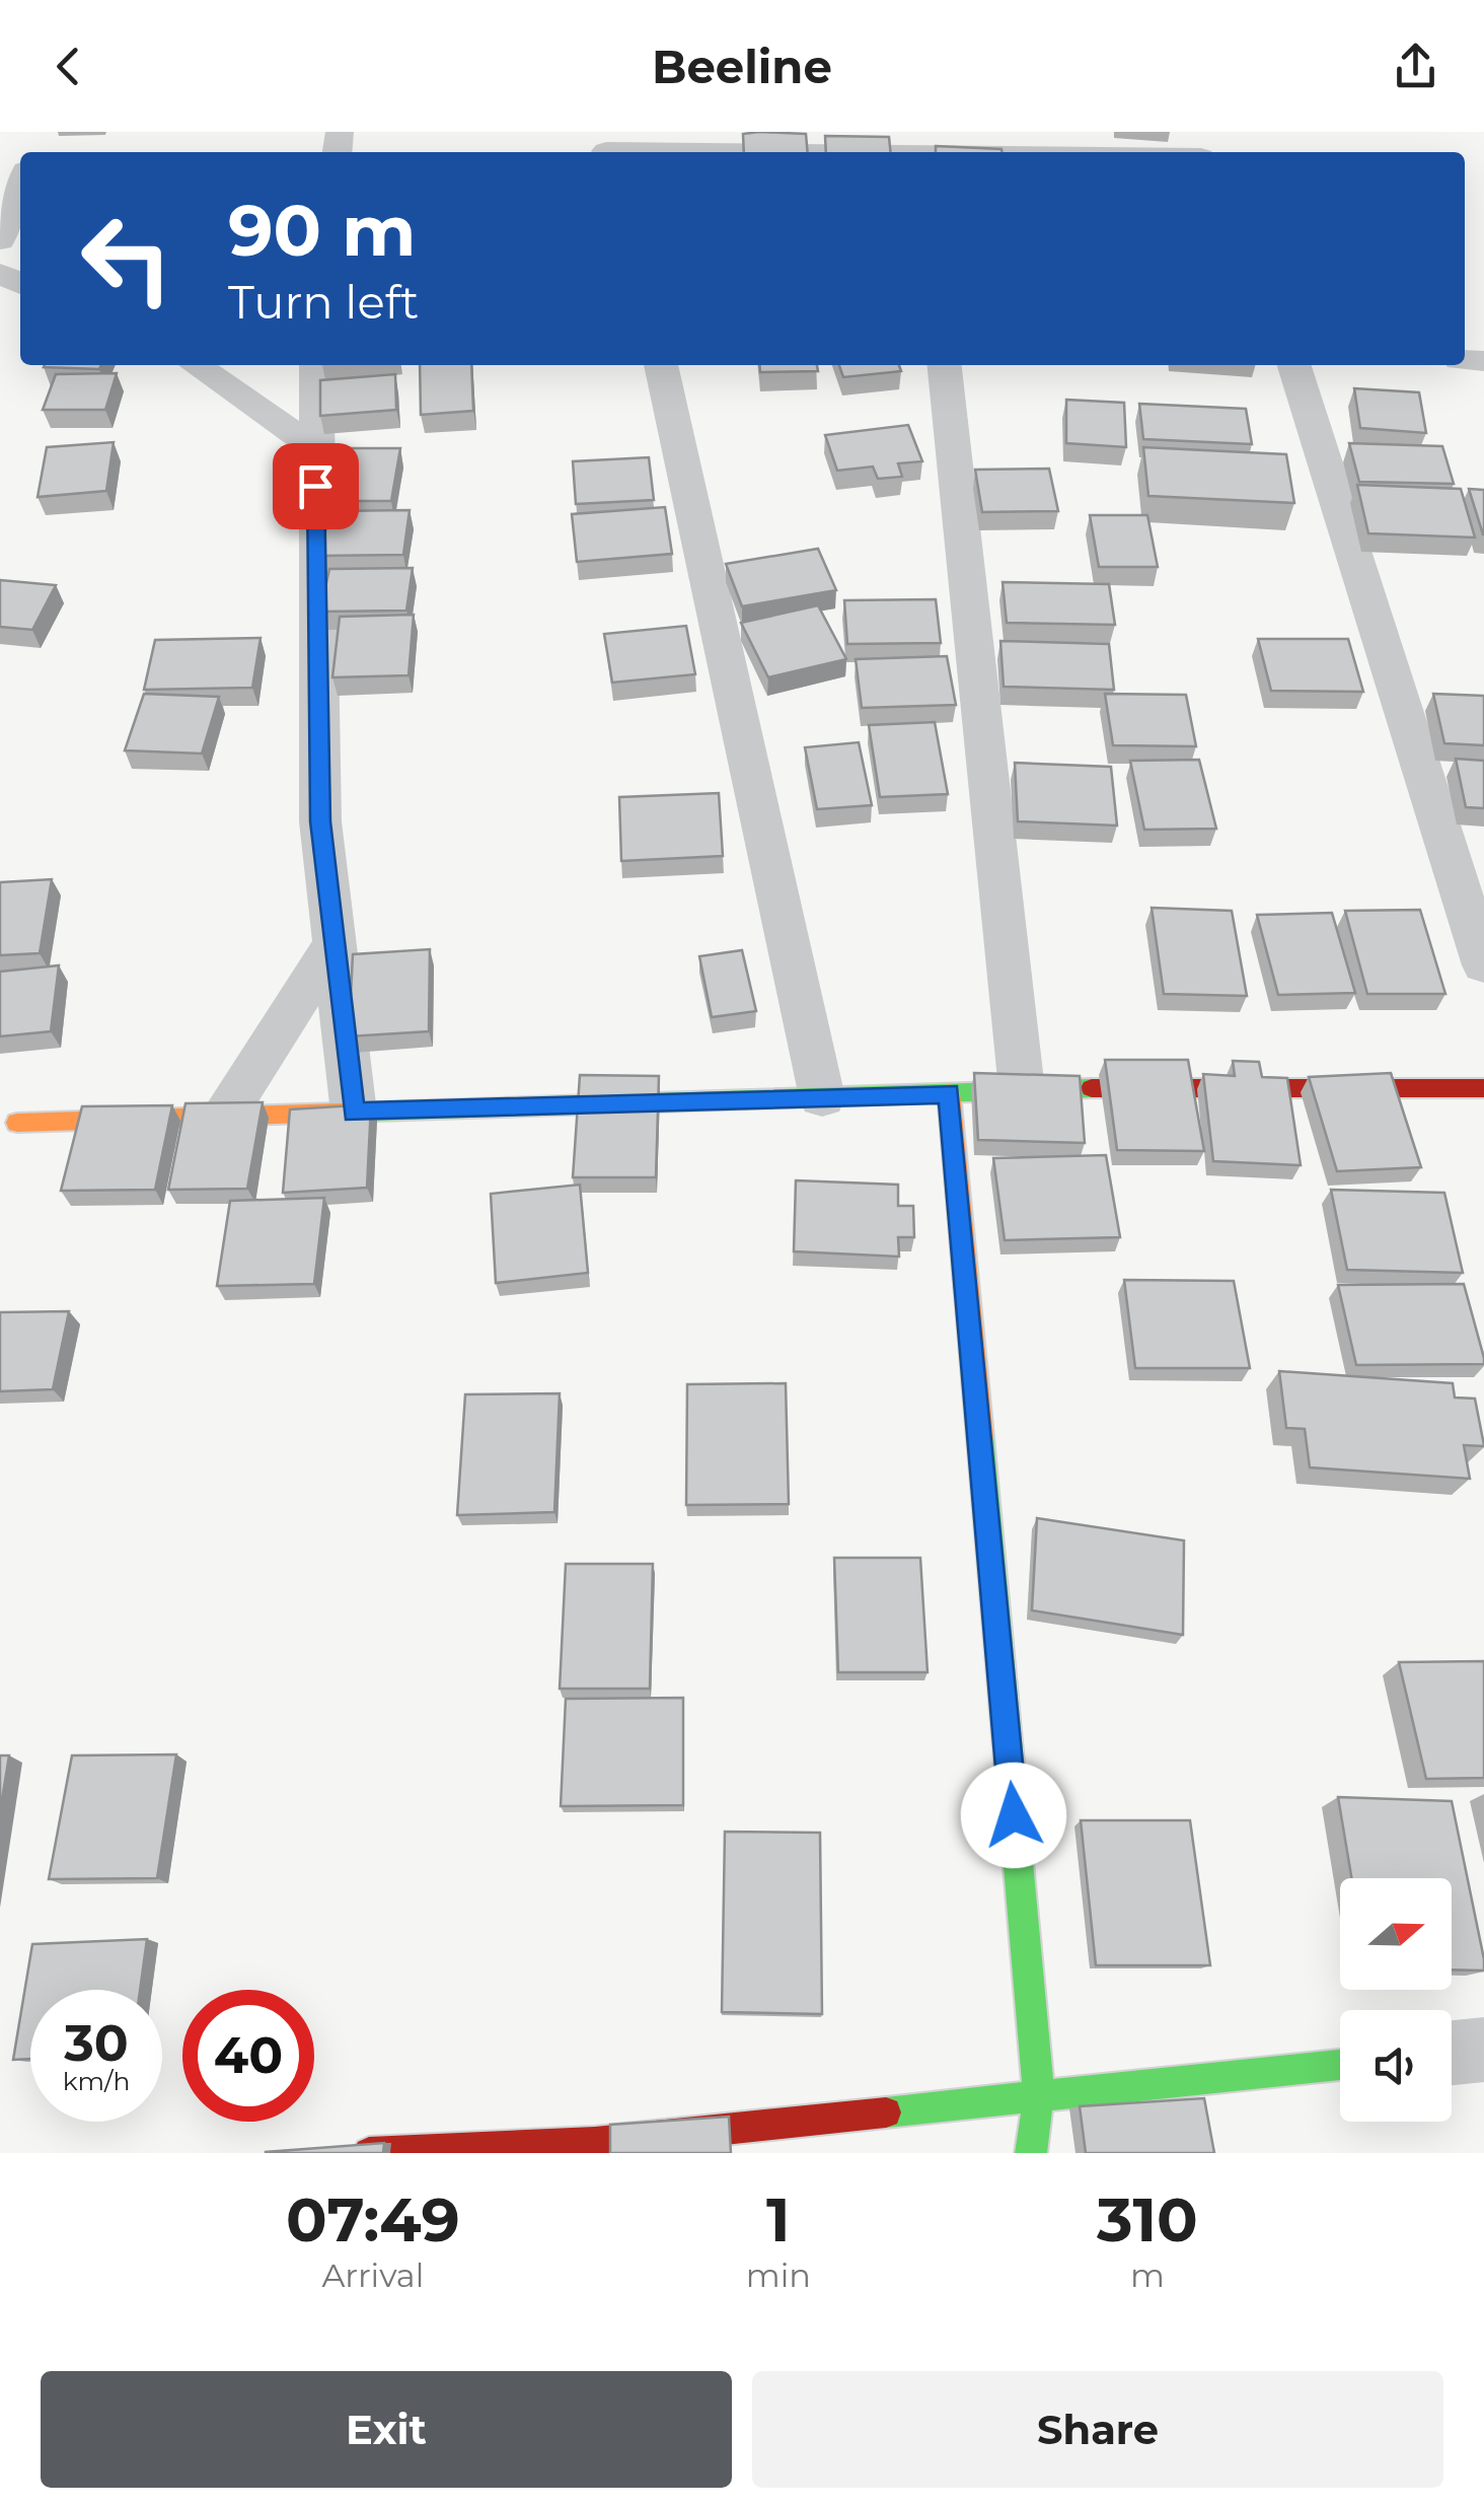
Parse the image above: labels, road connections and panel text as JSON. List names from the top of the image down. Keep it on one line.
{"north":"right","page":{"header":"Beeline","turn":["90 m","Turn left"],"speed":"30 km/h","limit":"40","eta":["07:49","Arrival","1","min","310","m"],"buttons":["Exit","Share"]}}
